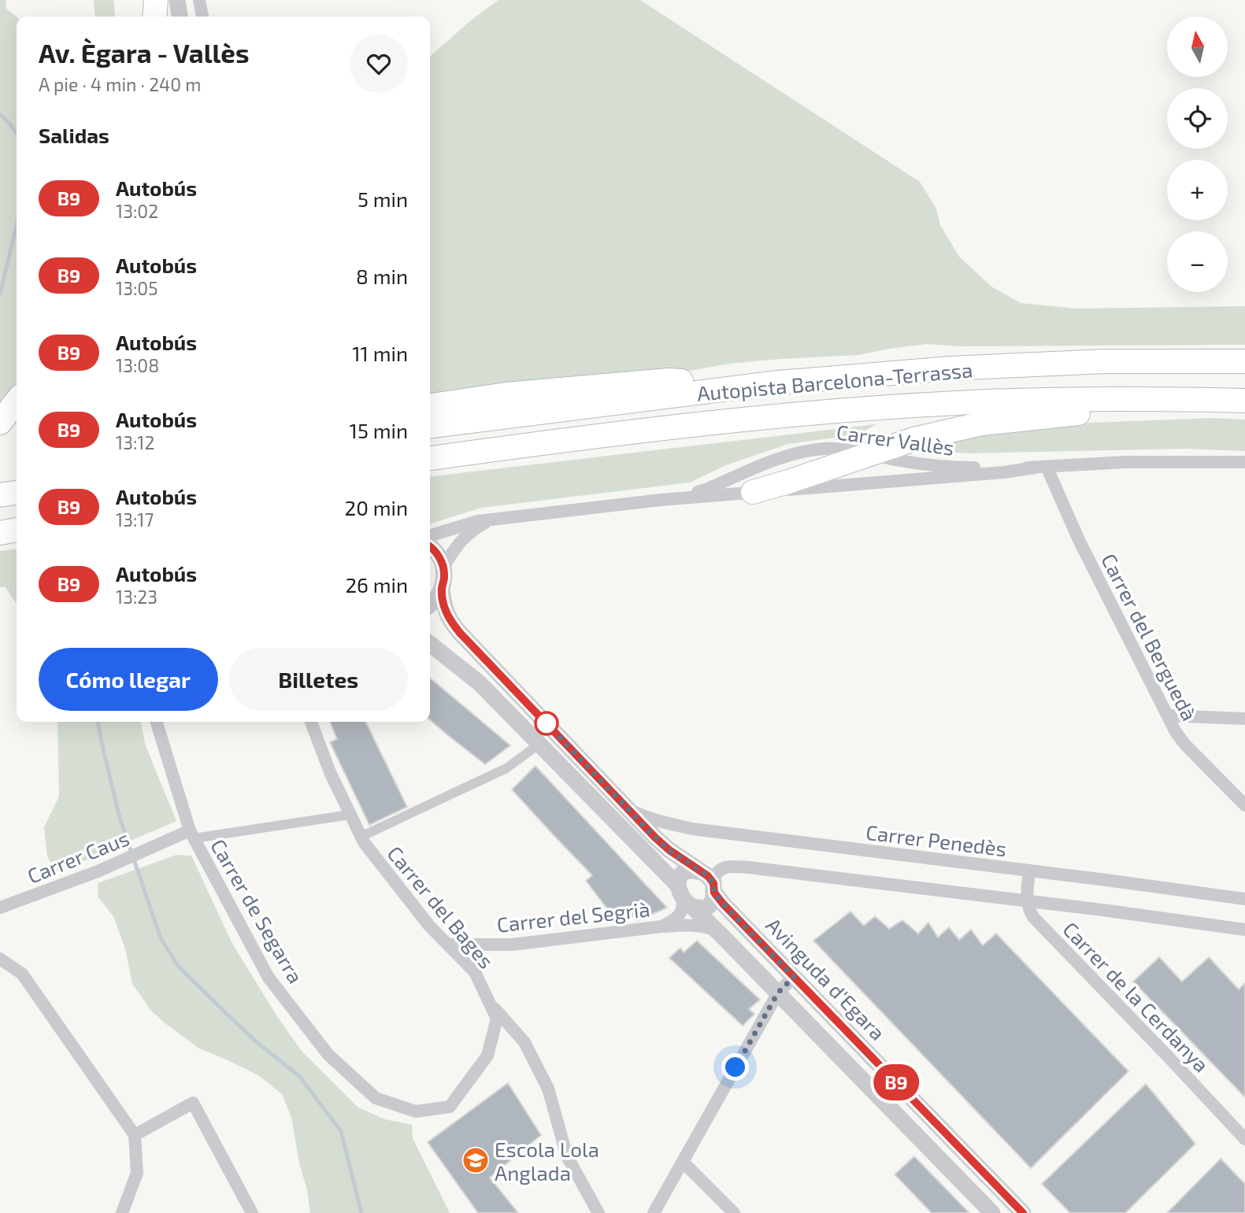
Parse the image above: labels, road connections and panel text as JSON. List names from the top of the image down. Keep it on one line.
{"streets":{"highway":["Autopista Barcelona-Terrassa"],"street":["Carrer Vallès","Carrer del Berguedà","Carrer Penedès","Carrer Caus","Carrer del Bages","Carrer de Segarra","Carrer del Segrià","Avinguda d'Egara","Carrer de la Cerdanya"]},"crossings":[["Carrer Vallès","Carrer del Berguedà"],["Carrer Vallès","Avinguda d'Egara"],["Carrer Penedès","Avinguda d'Egara"],["Carrer Caus","Carrer de Segarra"],["Carrer del Bages","Carrer de Segarra"],["Carrer del Bages","Carrer del Segrià"]],"places":{"school or university":["Escola Lola Anglada"]},"lines":["bus line B9"],"north":"top","page":{"on_map":"B9","map_buttons":["+","−"],"heading":[["Av. Ègara - Vallès","A pie · 4 min · 240 m"],"Salidas"],"list":[{"mark":"B9","name":"Autobús","note":"13:02","value":"5 min"},{"mark":"B9","name":"Autobús","note":"13:05","value":"8 min"},{"mark":"B9","name":"Autobús","note":"13:08","value":"11 min"},{"mark":"B9","name":"Autobús","note":"13:12","value":"15 min"},{"mark":"B9","name":"Autobús","note":"13:17","value":"20 min"},{"mark":"B9","name":"Autobús","note":"13:23","value":"26 min"}],"buttons":["Cómo llegar","Billetes"]}}
